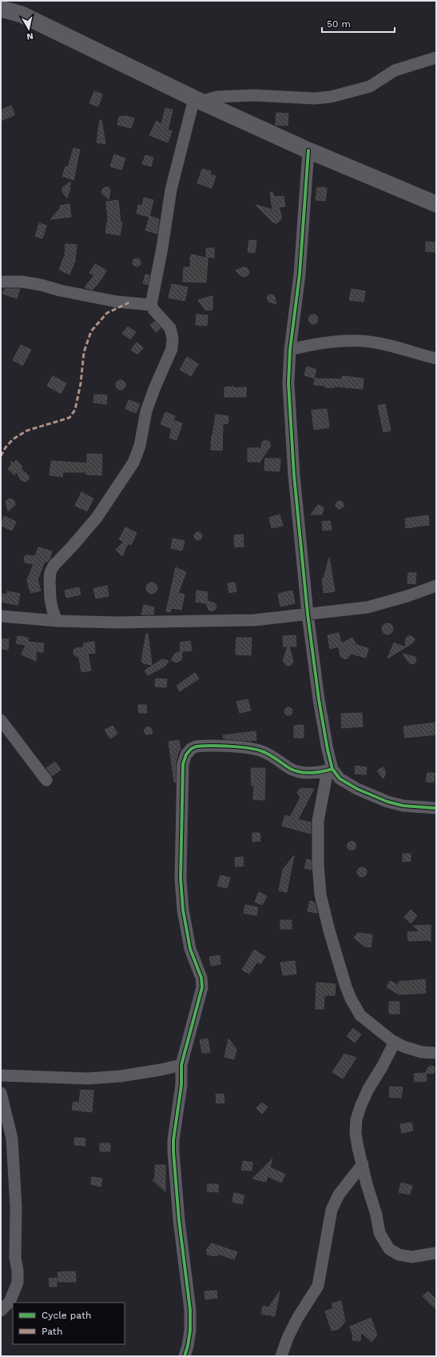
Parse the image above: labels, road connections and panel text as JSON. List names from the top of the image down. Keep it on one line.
{"legend":["Cycle path","Path"],"scale_bar":"50 m","north":"bottom"}
